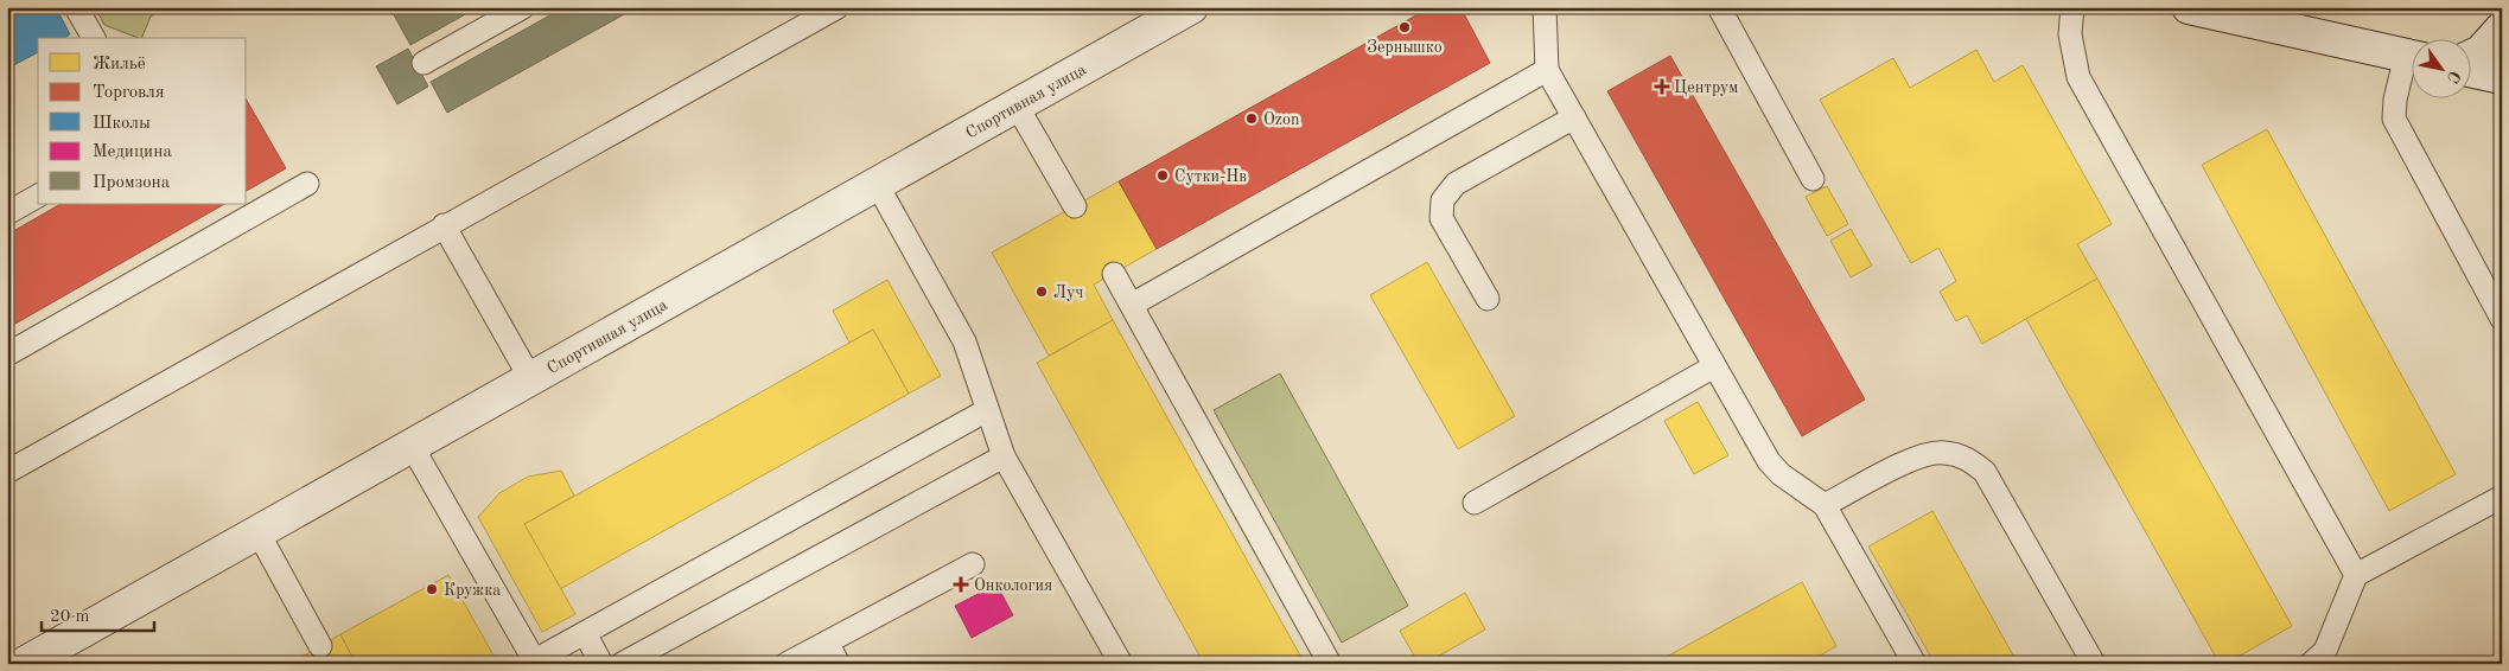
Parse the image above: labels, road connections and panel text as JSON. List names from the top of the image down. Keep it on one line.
{"streets":{"street":["Спортивная улица"]},"places":{"other":["Зернышко","Ozon","Сутки-Нв","Луч","Кружка"],"health":["Центрум","Онкология"]},"legend":["Жильё","Торговля","Школы","Медицина","Промзона"],"scale_bar":"20 m","north":"bottom right"}
